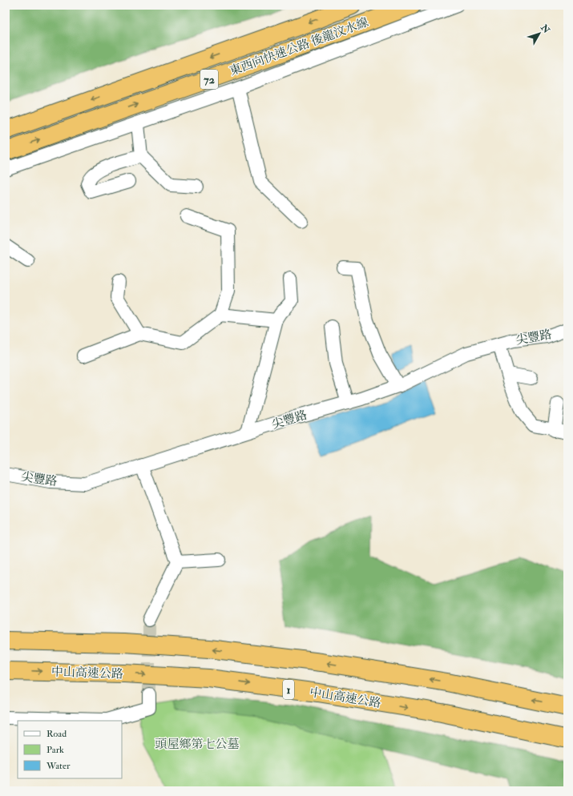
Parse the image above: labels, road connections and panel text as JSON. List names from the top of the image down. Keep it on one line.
{"streets":{"highway":["東西向快速公路 後龍汶水線","72","中山高速公路","1"],"street":["尖豐路"]},"parks":["頭屋鄉第七公墓"],"legend":["Road","Park","Water"],"north":"top right"}
